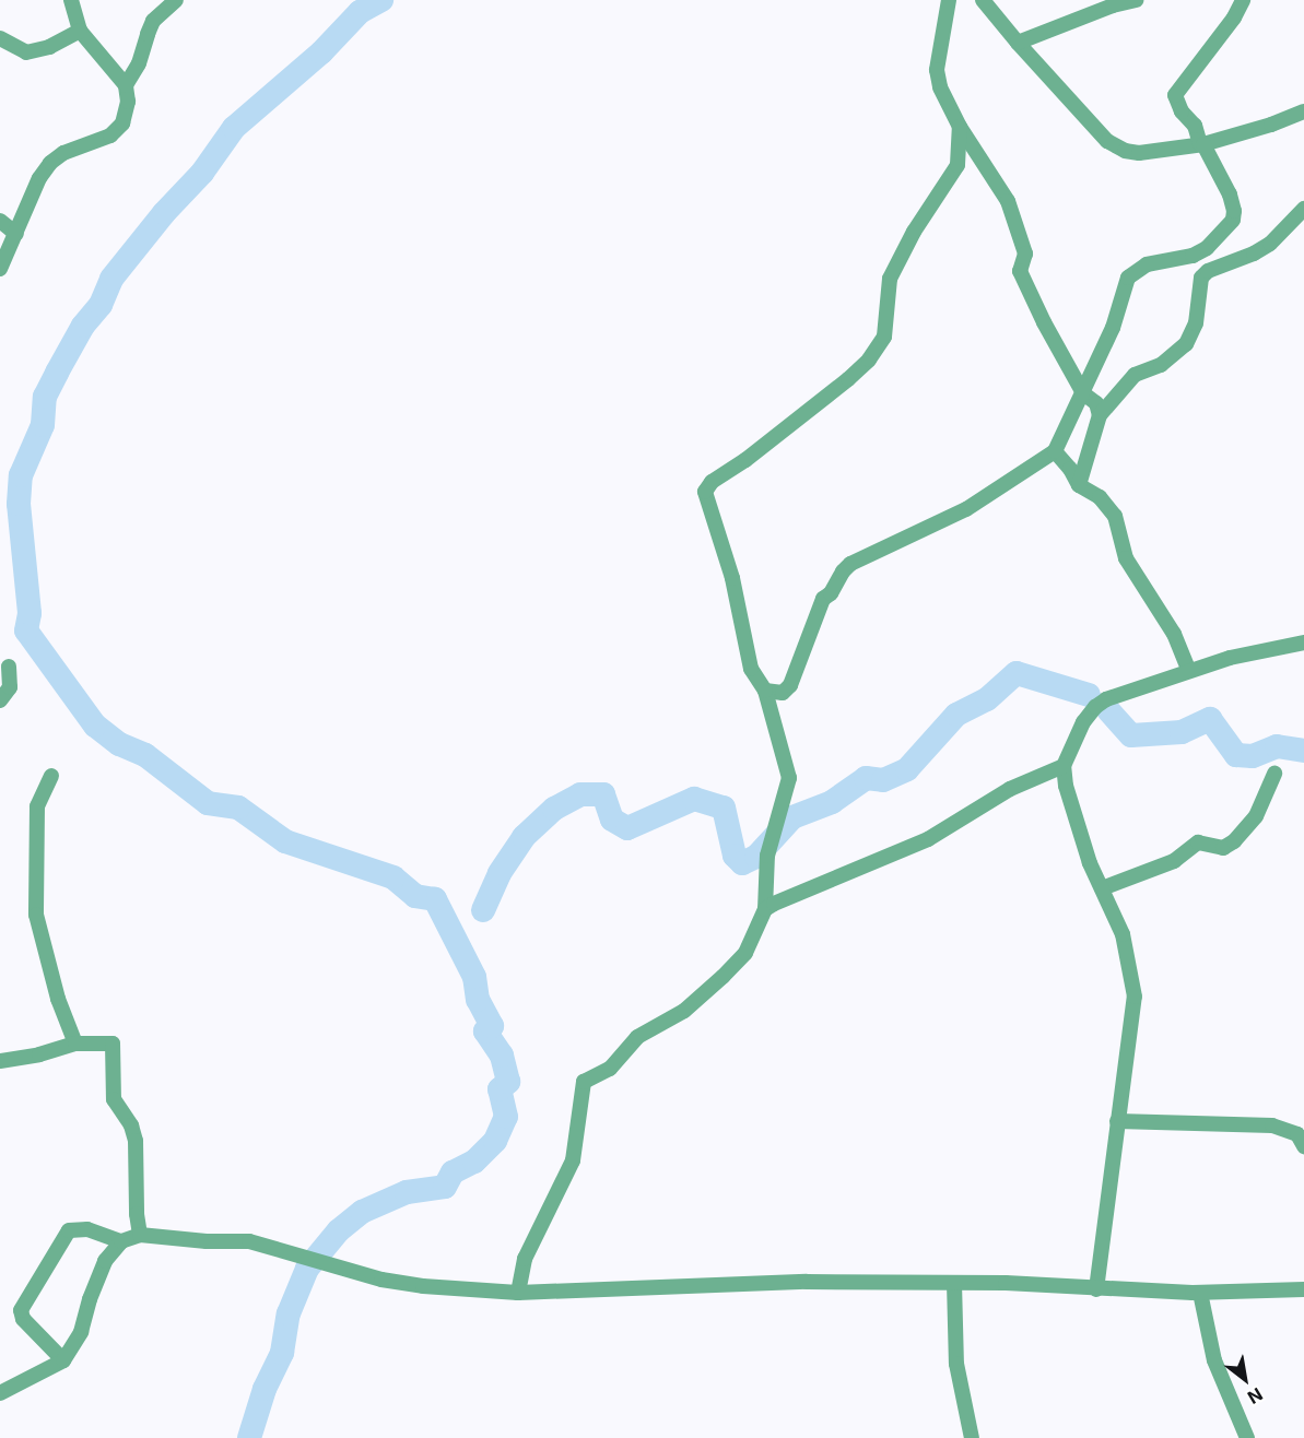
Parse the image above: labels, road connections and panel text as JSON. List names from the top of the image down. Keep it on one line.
{"north":"bottom right"}
